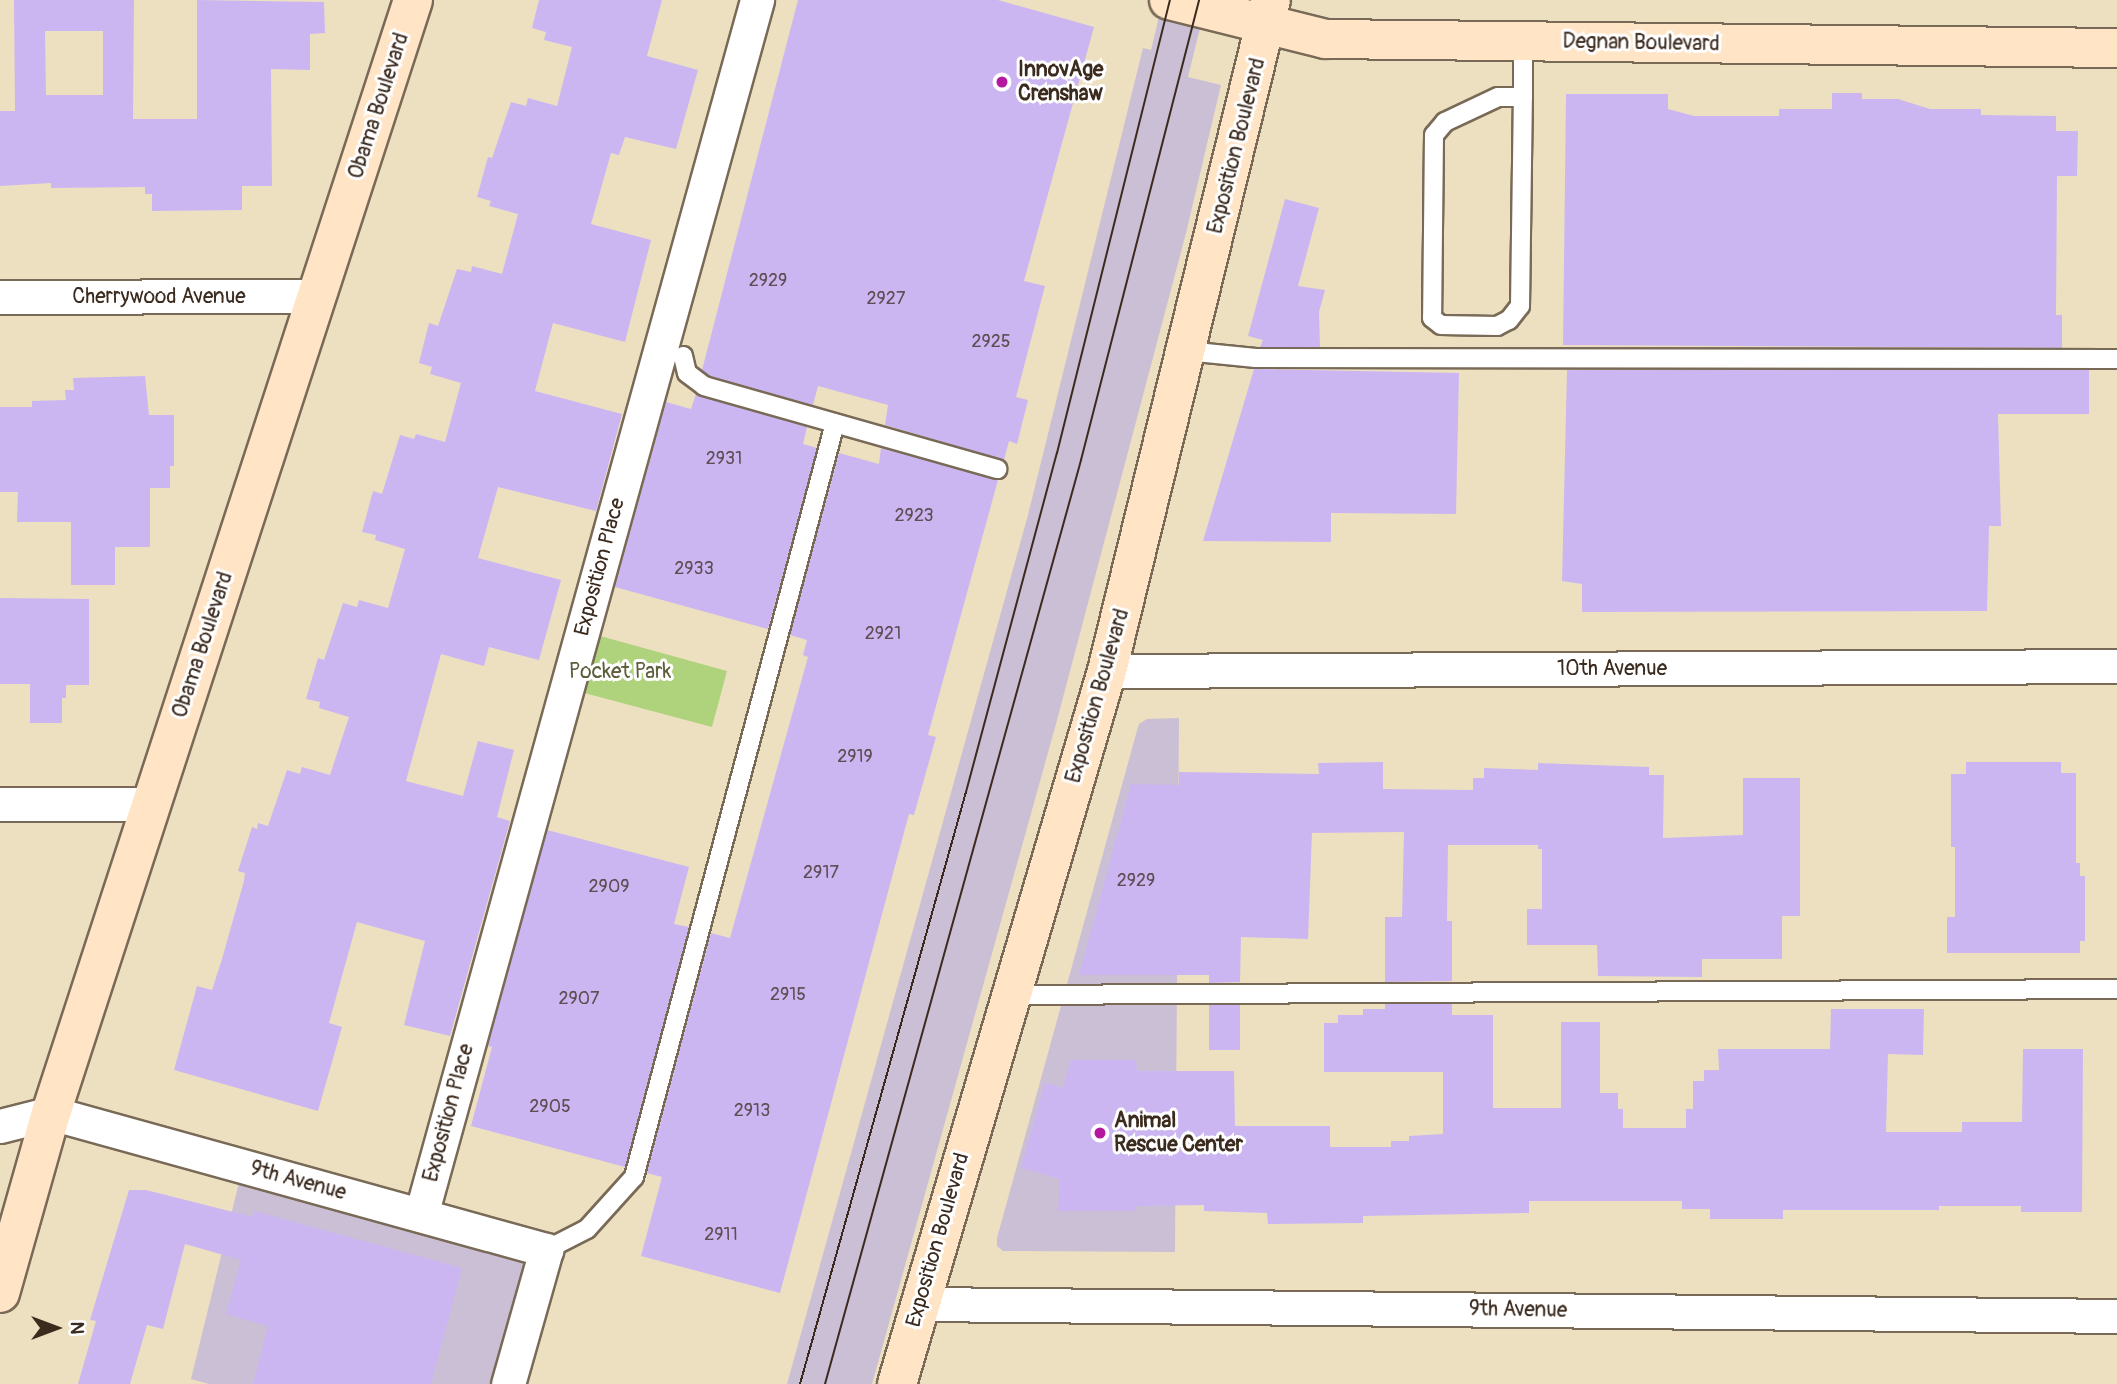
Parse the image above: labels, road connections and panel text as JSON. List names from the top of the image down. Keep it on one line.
{"streets":{"street":["Degnan Boulevard","Obama Boulevard","Exposition Boulevard","Cherrywood Avenue","Exposition Place","10th Avenue","9th Avenue"]},"crossings":[["Degnan Boulevard","Exposition Boulevard"],["Obama Boulevard","Cherrywood Avenue"],["Obama Boulevard","9th Avenue"],["Exposition Boulevard","10th Avenue"],["Exposition Boulevard","9th Avenue"],["Exposition Place","9th Avenue"]],"parks":["Pocket Park"],"places":["InnovAge Crenshaw","Animal Rescue Center"],"house_numbers":["2929","2927","2925","2931","2923","2933","2921","2919","2917","2929","2909","2915","2907","2905","2913","2911"],"north":"right"}
